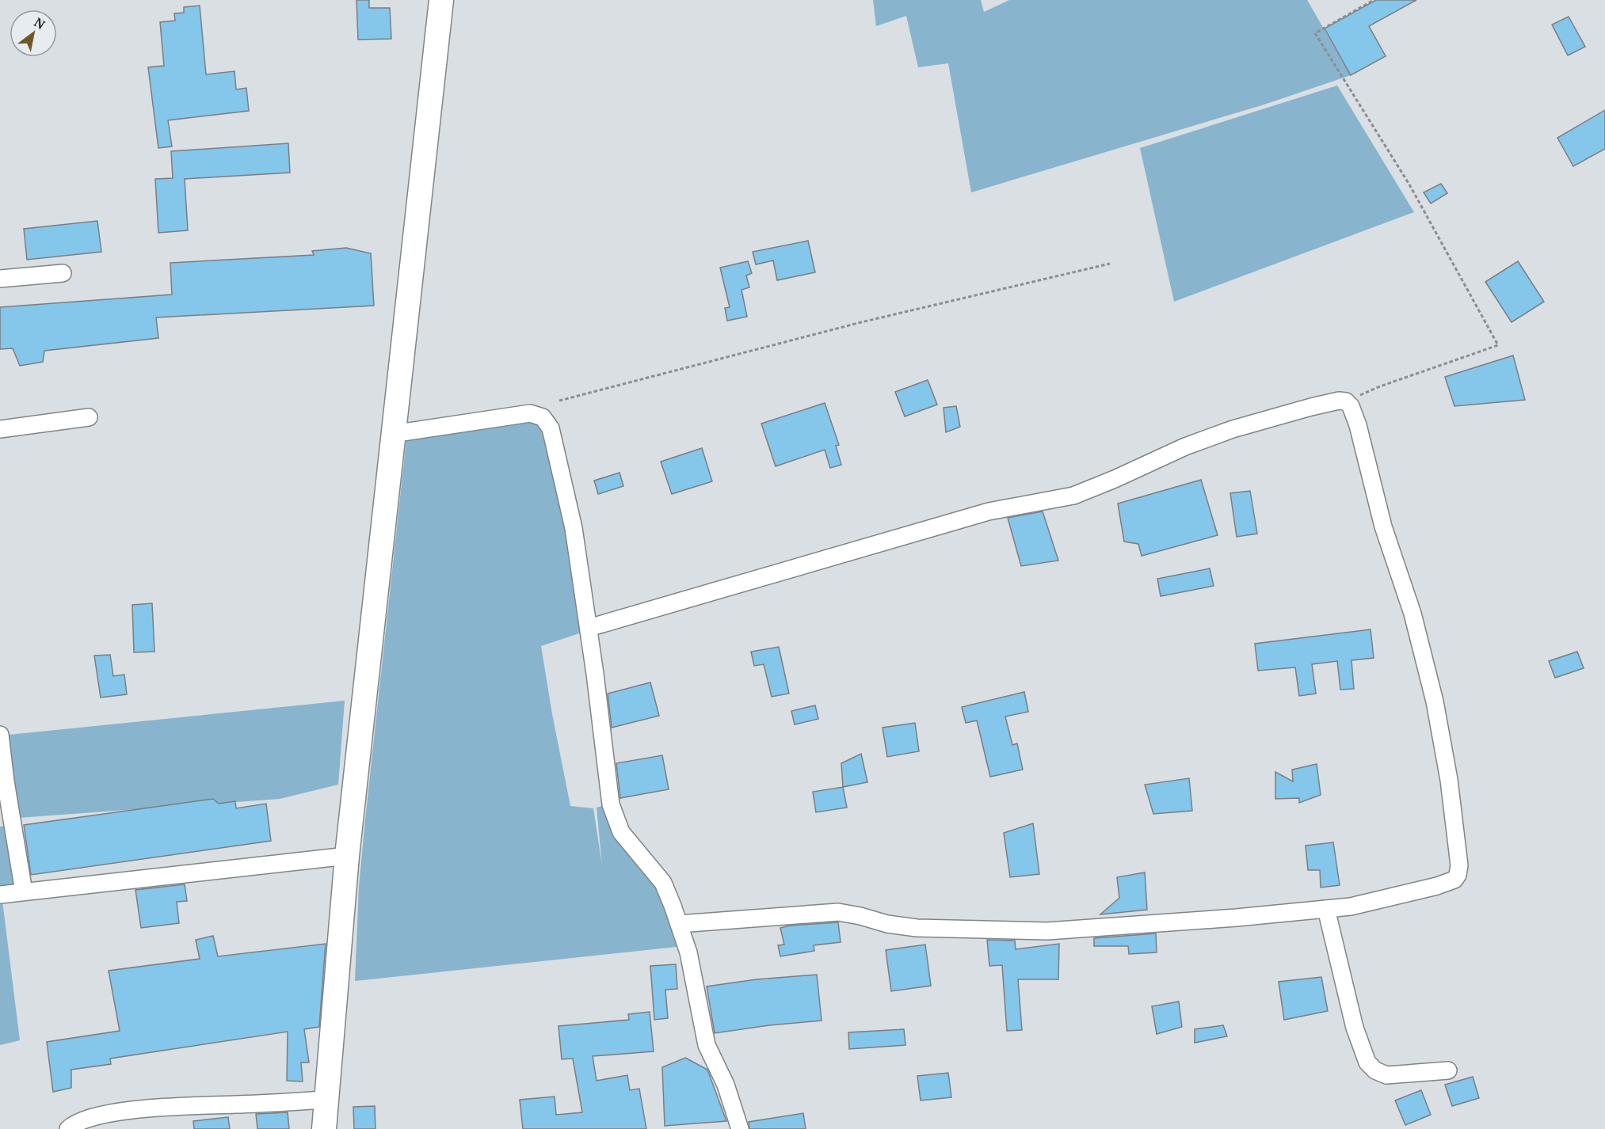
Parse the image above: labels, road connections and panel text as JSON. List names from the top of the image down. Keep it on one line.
{"north":"top right"}
